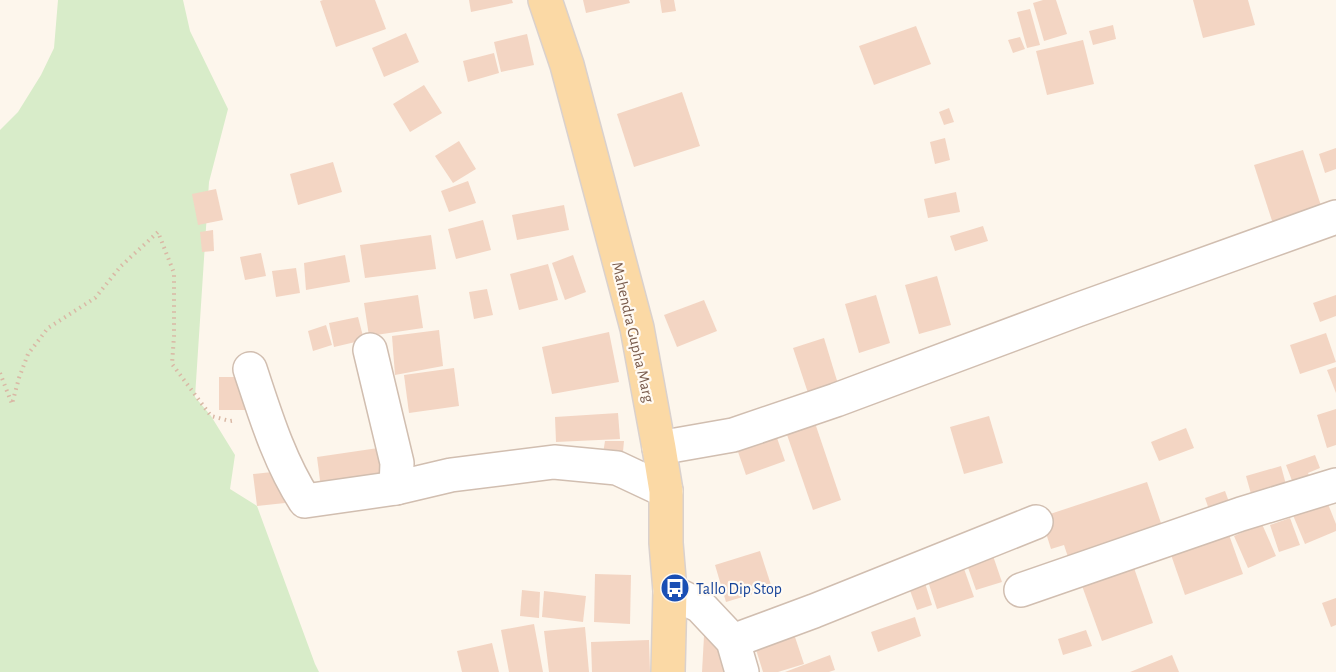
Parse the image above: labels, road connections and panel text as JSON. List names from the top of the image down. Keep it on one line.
{"streets":{"main road":["Mahendra Gupha Marg"]},"places":{"bus stop":["Tallo Dip Stop"]}}
